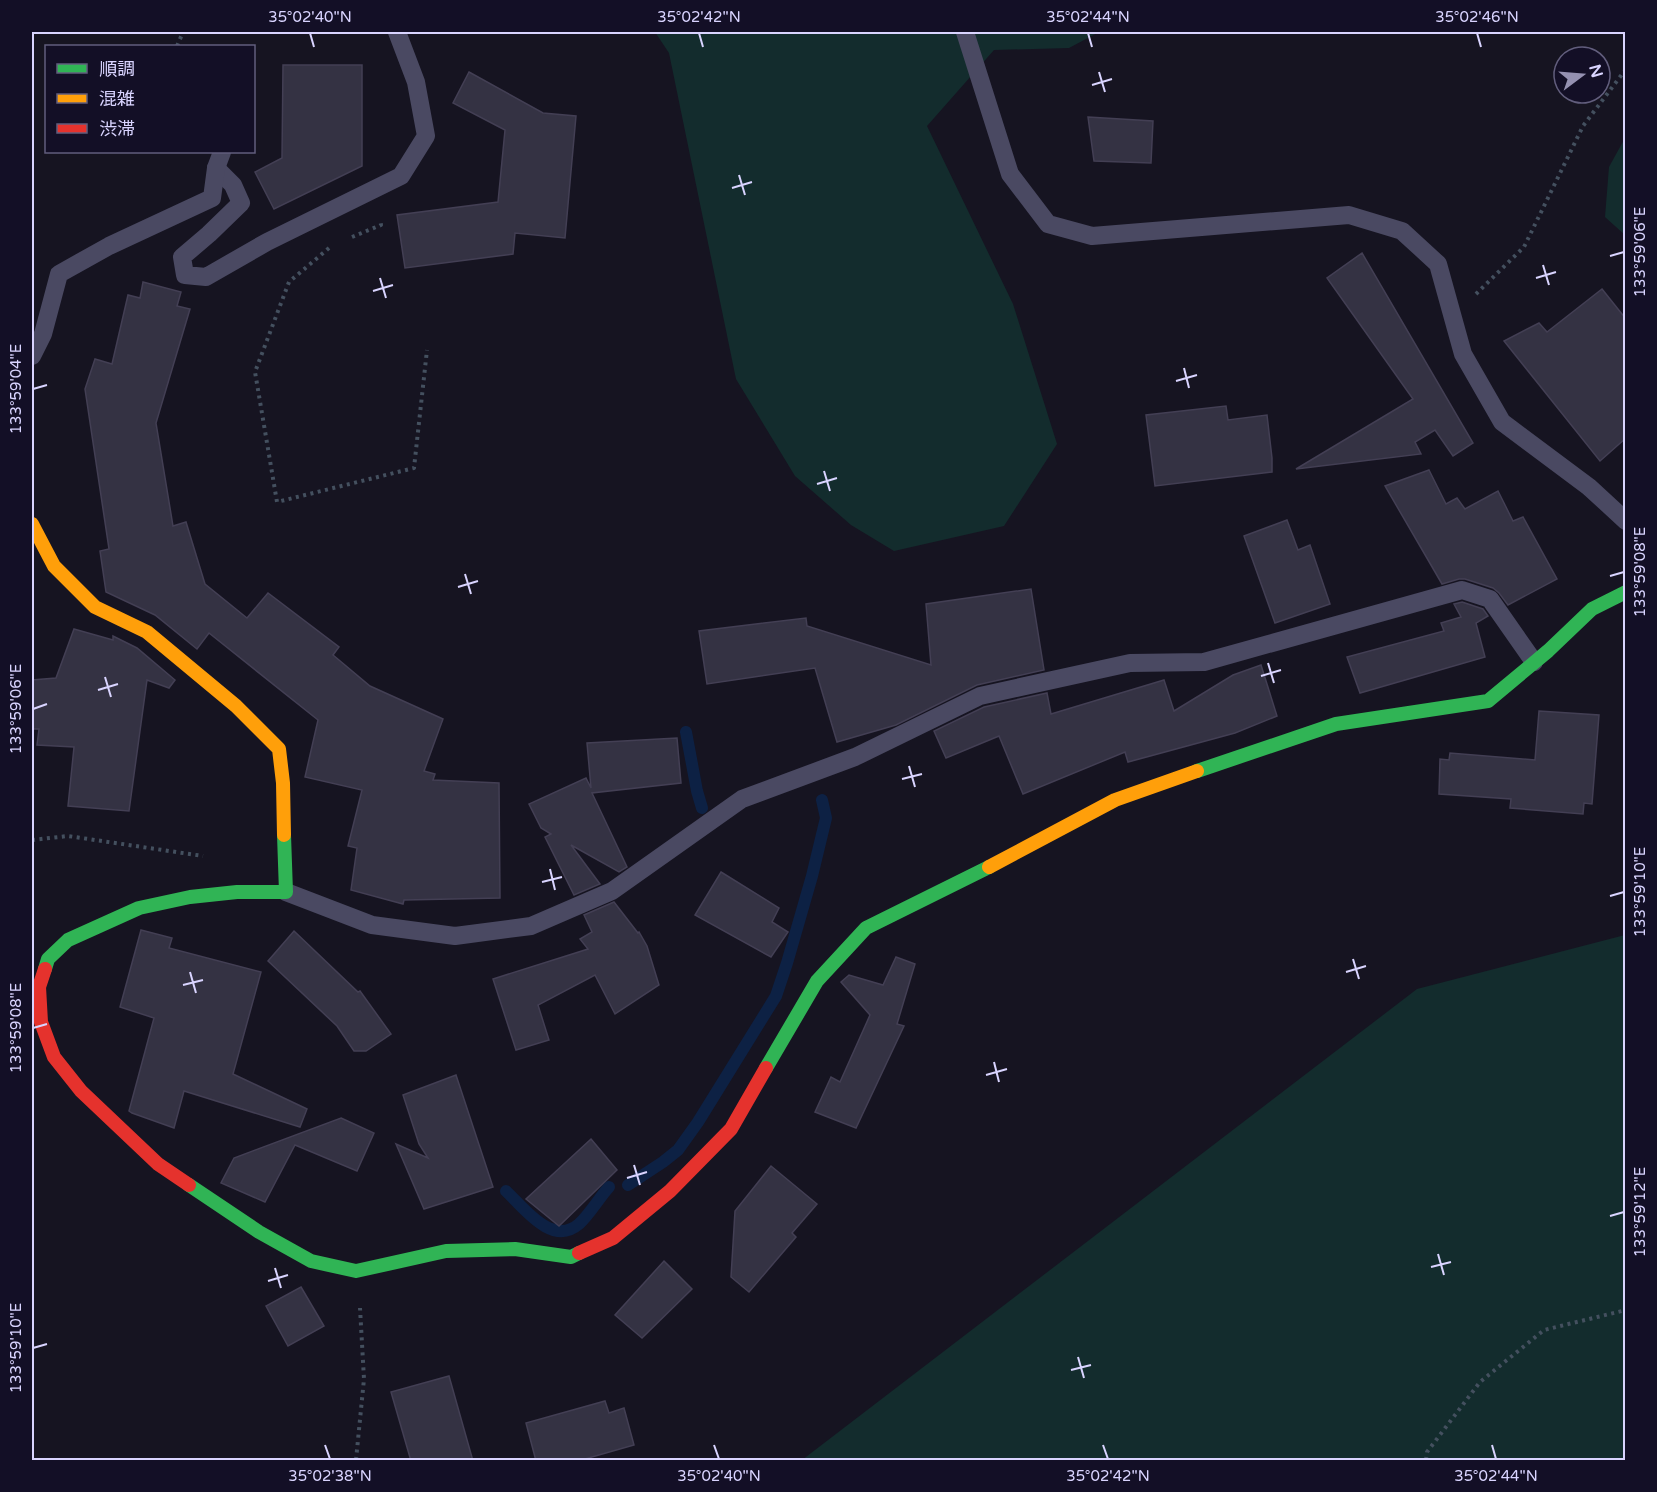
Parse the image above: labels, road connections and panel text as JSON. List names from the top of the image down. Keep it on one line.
{"legend":["順調","混雑","渋滞"],"north":"right","coordinates":["35°02'40\"N","35°02'42\"N","35°02'44\"N","35°02'46\"N","133°59'06\"E","133°59'04\"E","133°59'08\"E","133°59'10\"E","133°59'12\"E","35°02'38\"N"]}
